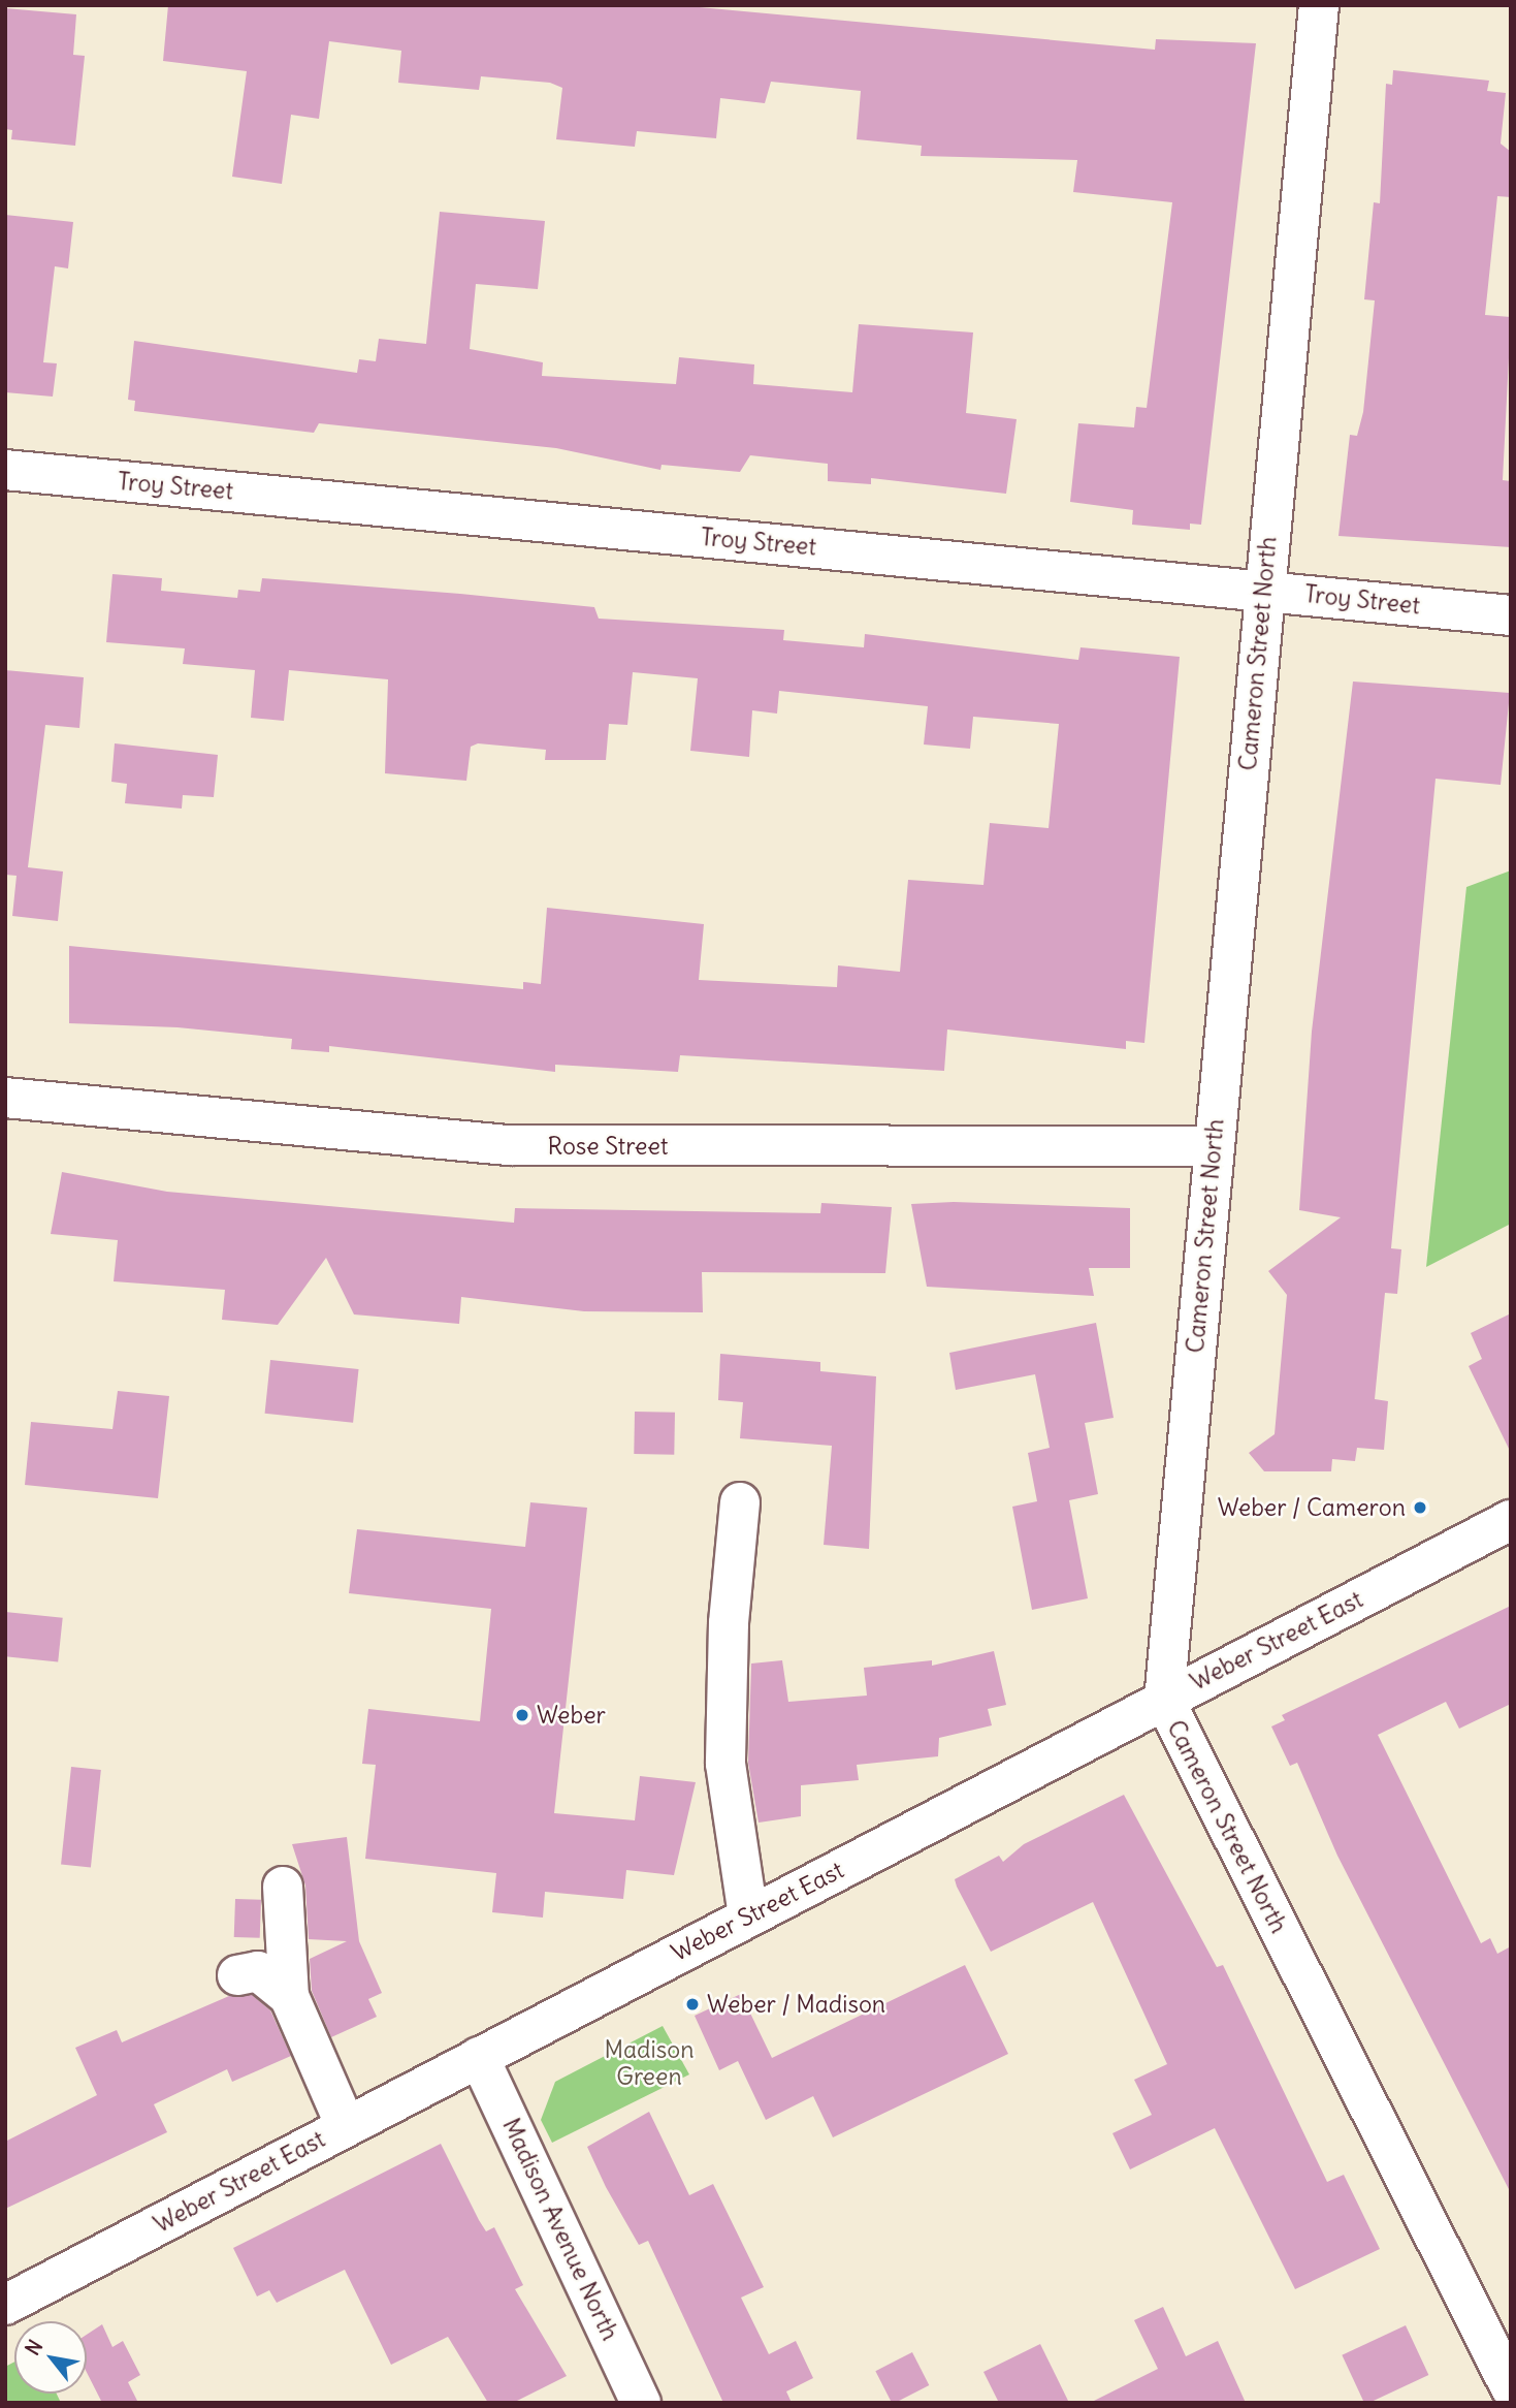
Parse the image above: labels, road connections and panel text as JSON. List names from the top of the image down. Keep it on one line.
{"streets":{"street":["Troy Street","Cameron Street North","Rose Street","Weber Street East","Madison Avenue North"]},"crossings":[["Troy Street","Cameron Street North"],["Cameron Street North","Rose Street"],["Cameron Street North","Weber Street East"],["Weber Street East","Madison Avenue North"]],"parks":["Madison Green"],"places":["Weber / Cameron","Weber","Weber / Madison"],"north":"top left"}
